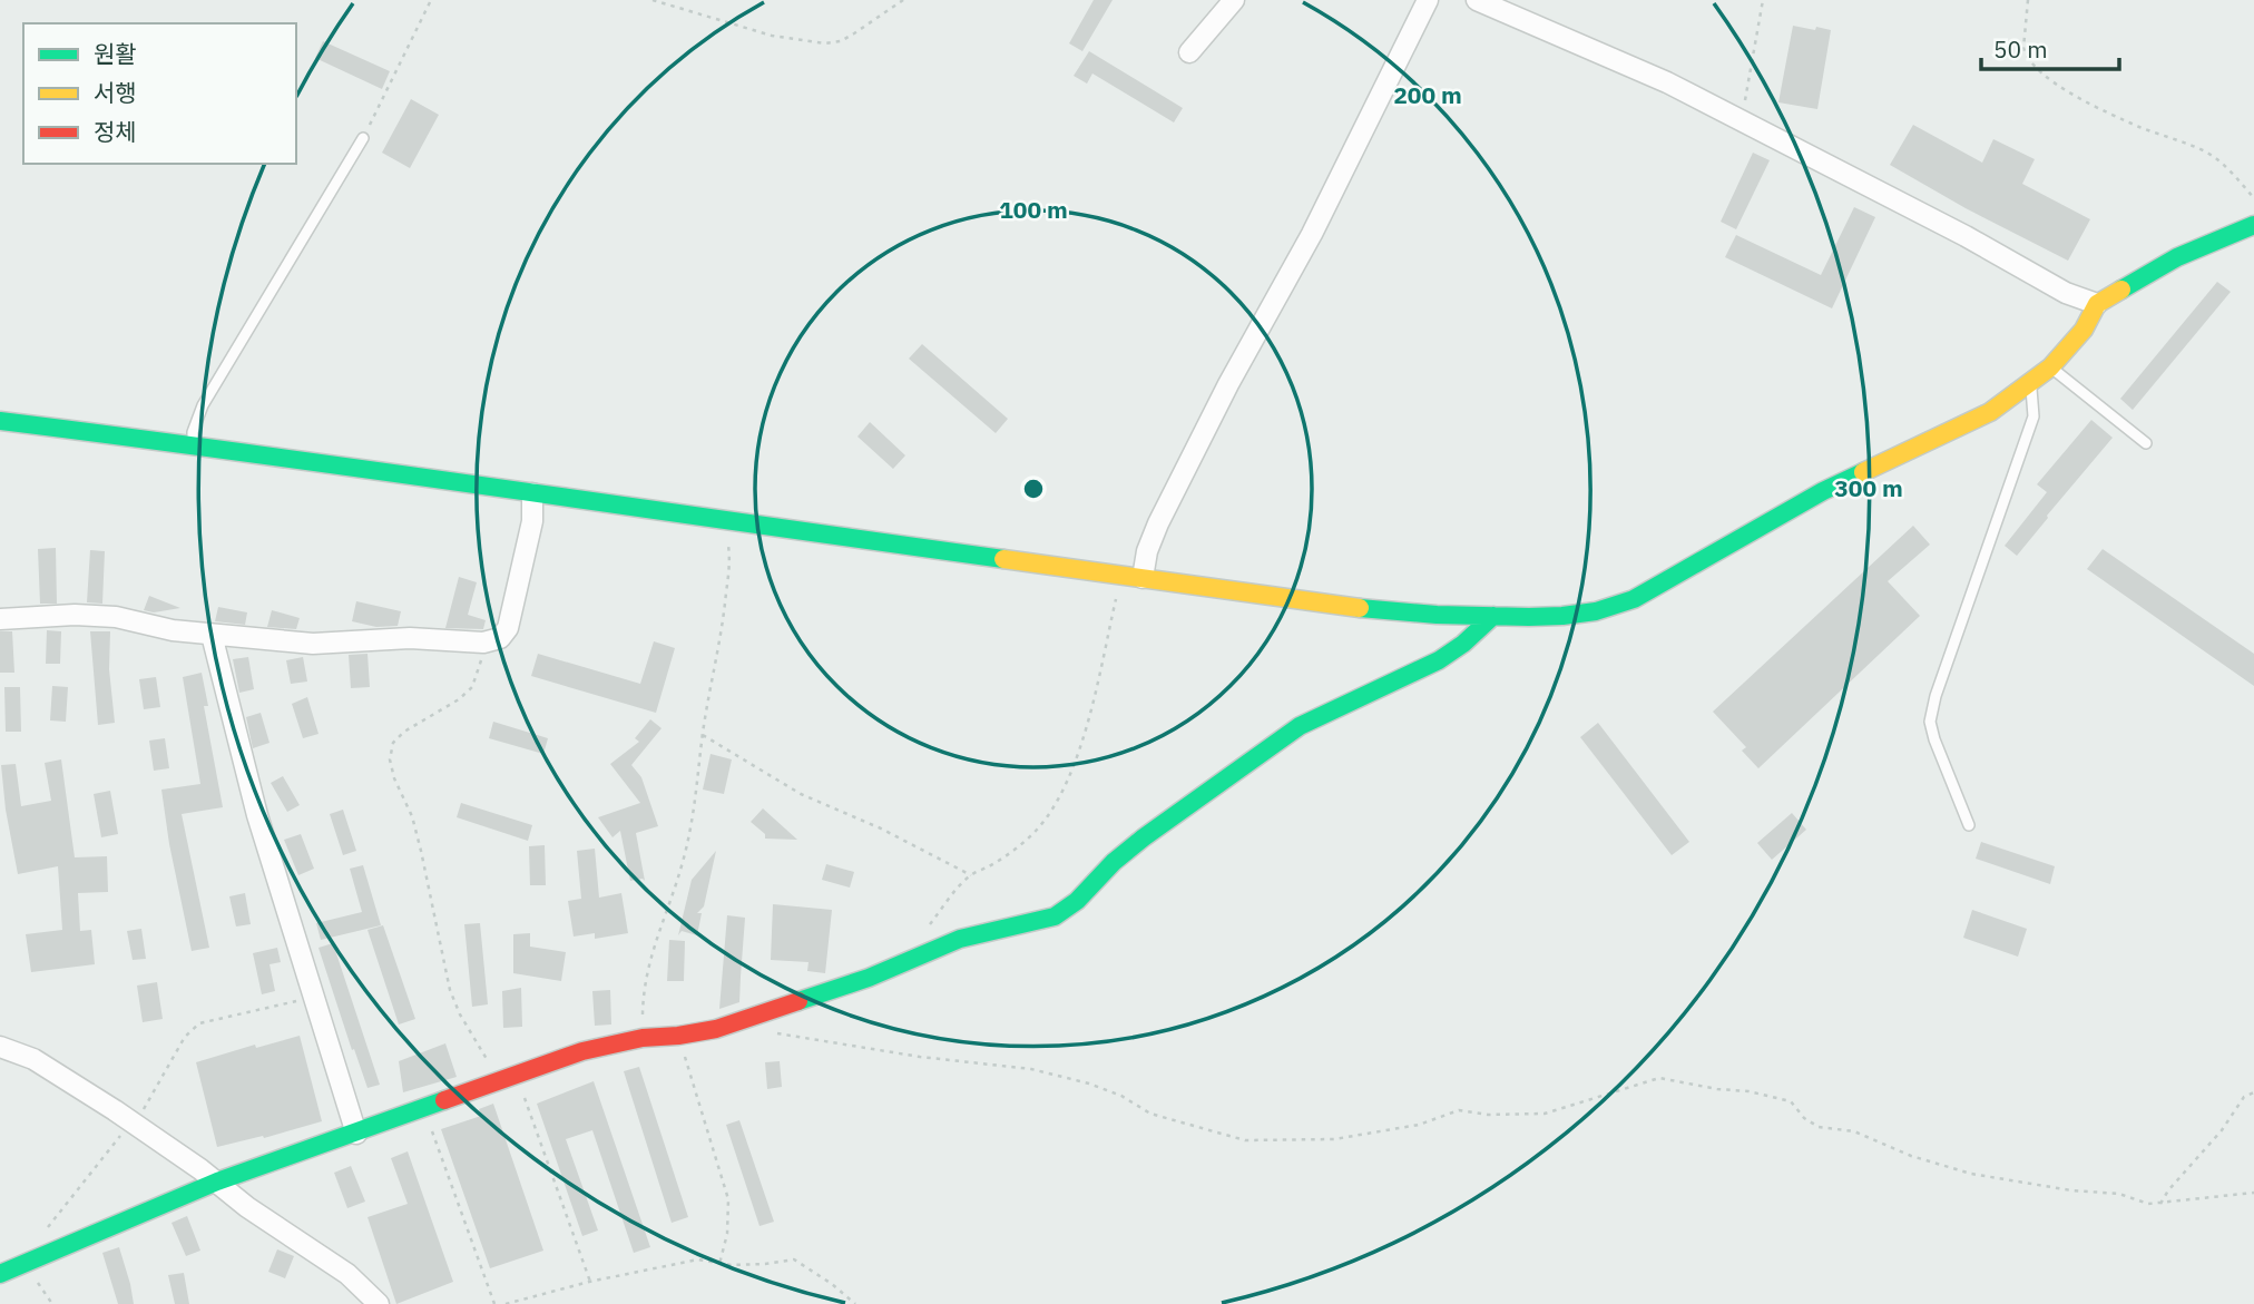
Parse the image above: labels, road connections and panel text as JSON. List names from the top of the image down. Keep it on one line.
{"legend":["원활","서행","정체"],"scale_bar":"50 m","rings":["200 m","100 m","300 m"]}
